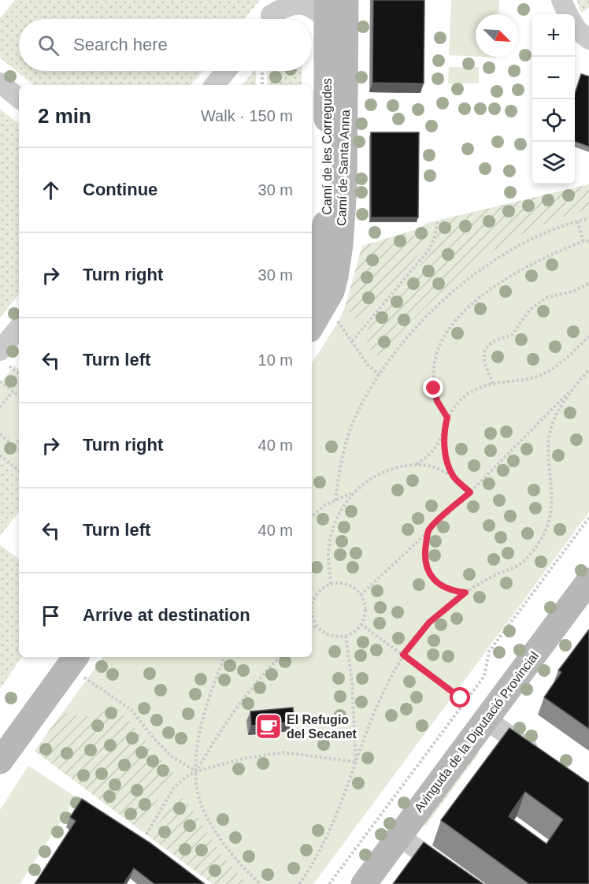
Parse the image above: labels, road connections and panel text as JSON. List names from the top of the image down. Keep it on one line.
{"streets":{"street":["Camí de les Corregudes","Camí de Santa Anna","Avinguda de la Diputació Provincial"]},"places":{"cafe":["El Refugio del Secanet"]},"north":"bottom right","page":{"map_buttons":["+","−"],"search":"Search here","heading":["2 min","Walk · 150 m"],"list":[["Continue","30 m"],["Turn right","30 m"],["Turn left","10 m"],["Turn right","40 m"],["Turn left","40 m"],"Arrive at destination"]}}
